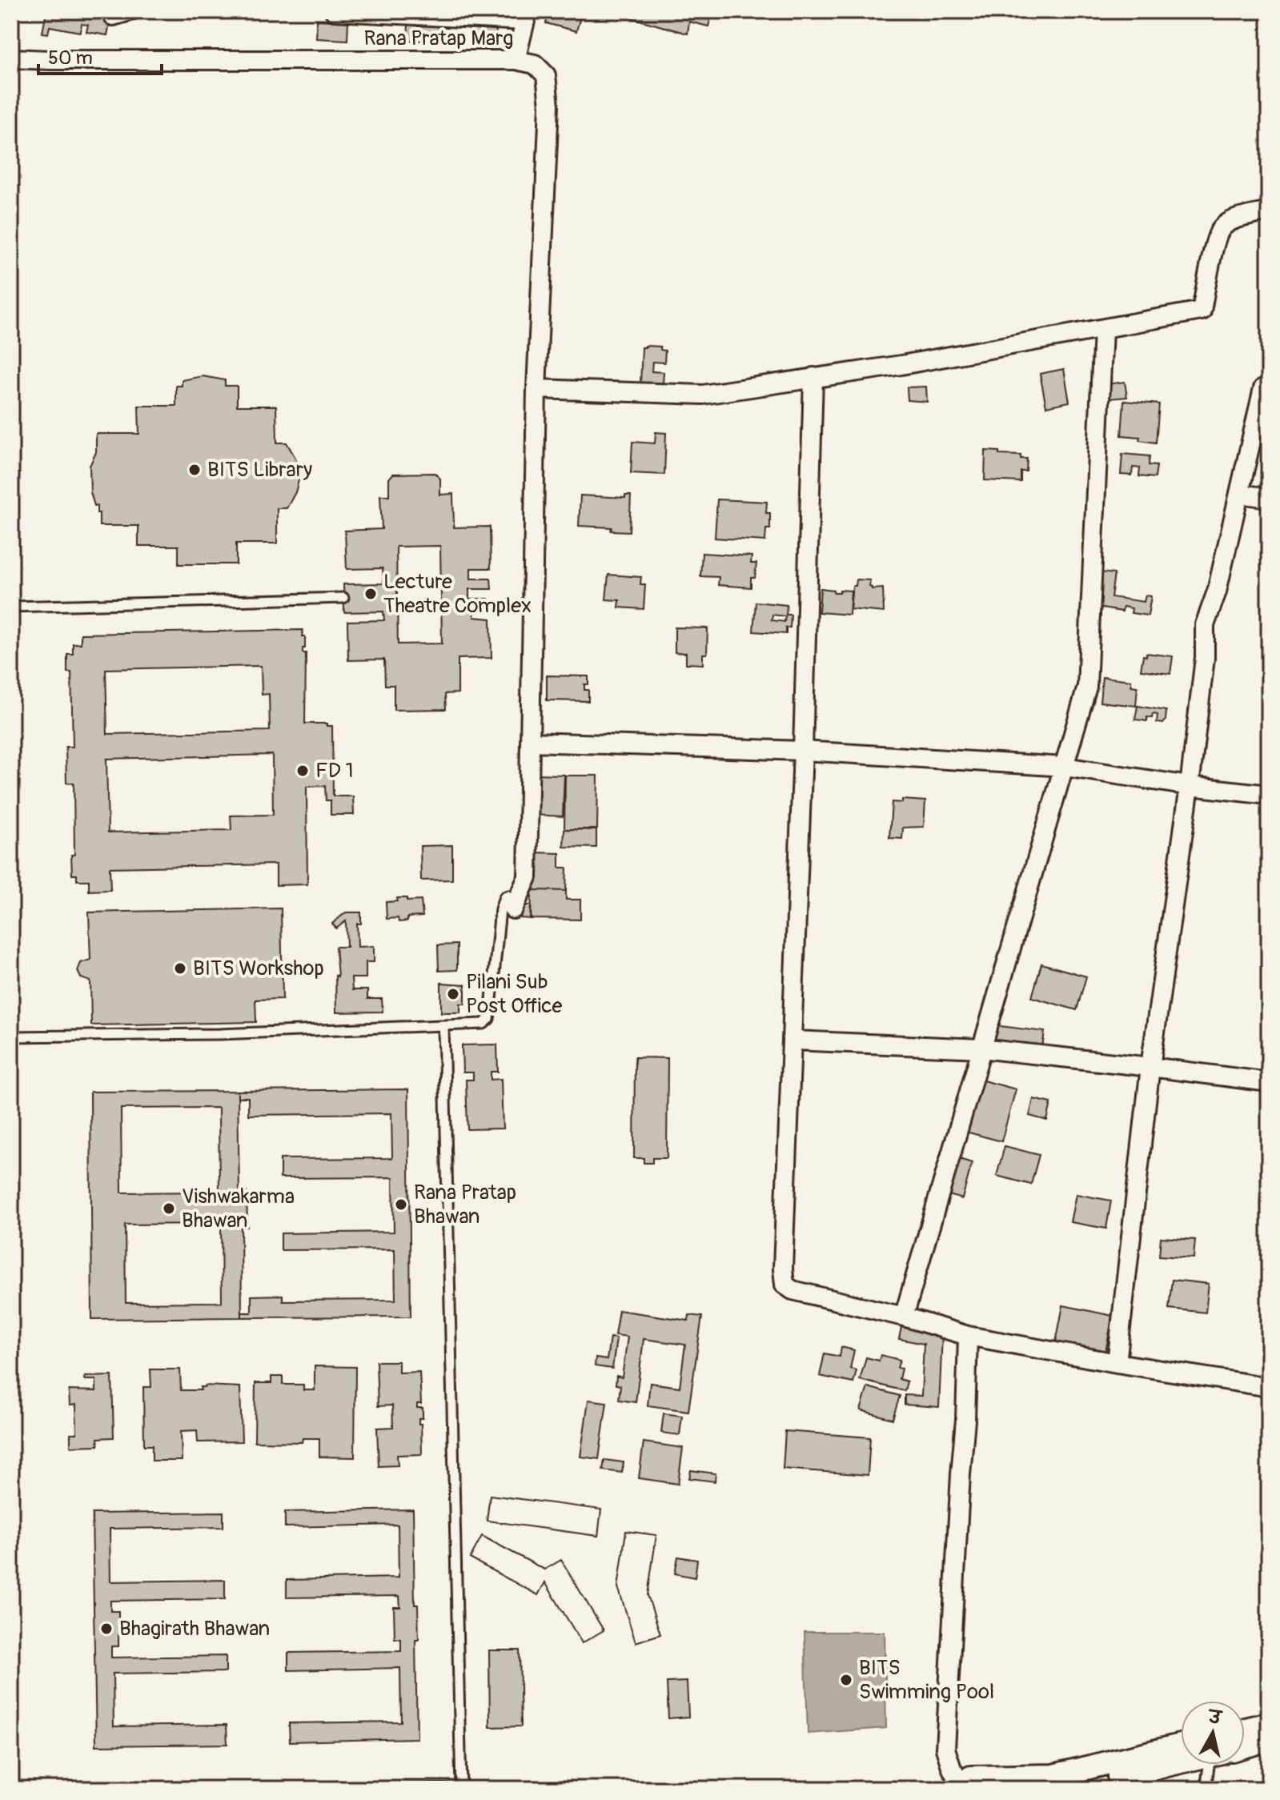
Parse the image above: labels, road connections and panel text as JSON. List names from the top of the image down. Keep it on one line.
{"streets":{"street":["Rana Pratap Marg"]},"places":["BITS Library","Lecture Theatre Complex","FD 1","BITS Workshop","Pilani Sub Post Office","Rana Pratap Bhawan","Vishwakarma Bhawan","Bhagirath Bhawan","BITS Swimming Pool"],"scale_bar":"50 m","north":"top"}
